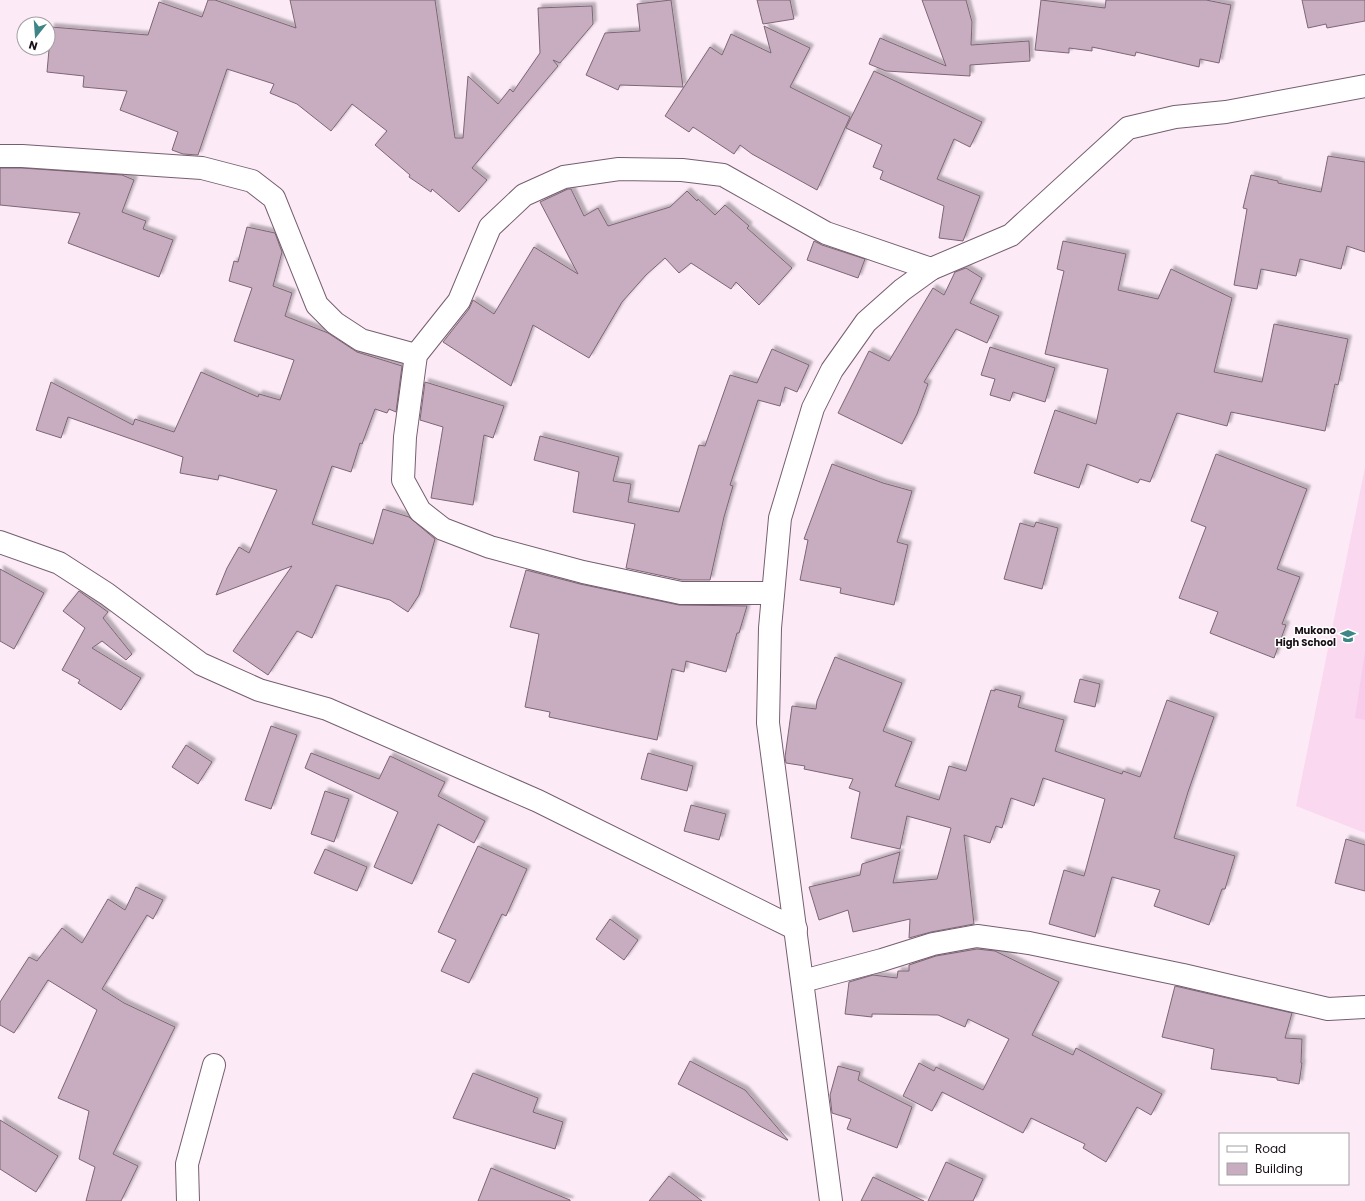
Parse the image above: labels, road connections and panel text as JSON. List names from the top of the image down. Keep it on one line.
{"places":{"school or university":["Mukono High School"]},"legend":["Road","Building"],"north":"bottom"}
